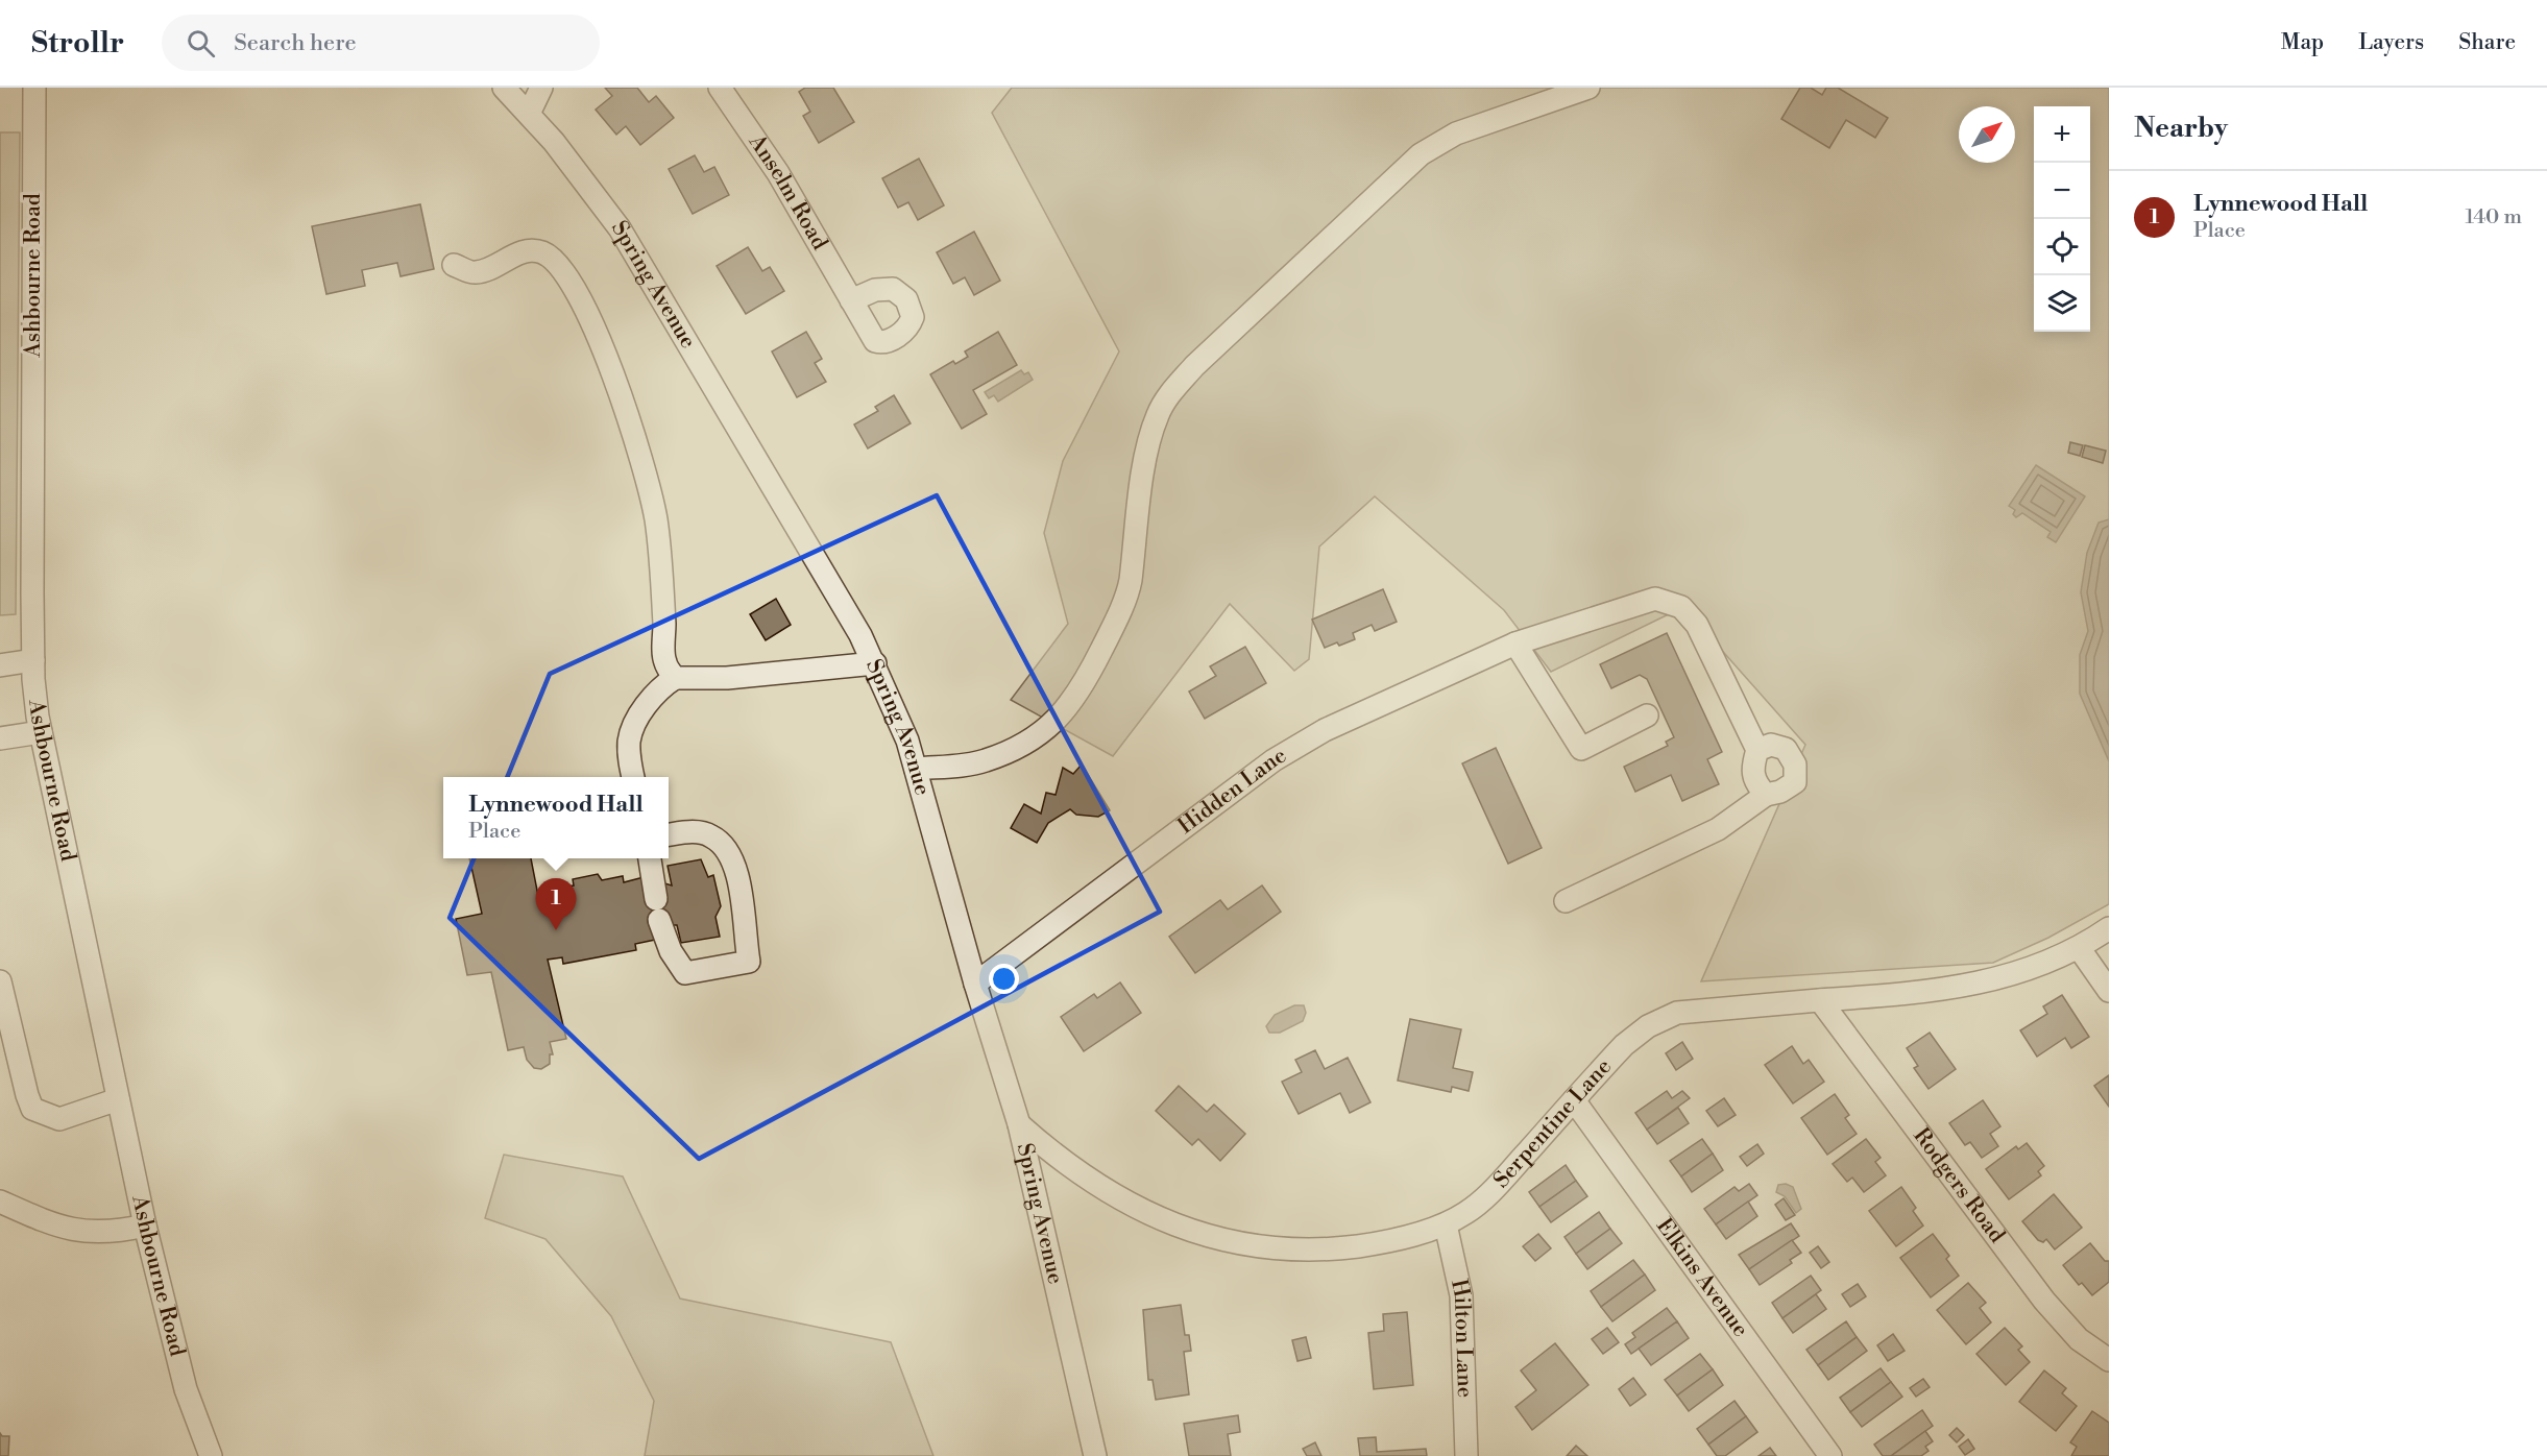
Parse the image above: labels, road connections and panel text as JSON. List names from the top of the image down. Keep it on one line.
{"streets":{"street":["Anselm Road","Ashbourne Road","Spring Avenue","Hidden Lane","Serpentine Lane","Rodgers Road","Elkins Avenue","Hilton Lane"]},"crossings":[["Spring Avenue","Hidden Lane"],["Spring Avenue","Serpentine Lane"],["Serpentine Lane","Rodgers Road"],["Serpentine Lane","Elkins Avenue"],["Serpentine Lane","Hilton Lane"]],"north":"top right","page":{"header":"Strollr","search":"Search here","nav":["Map","Layers","Share"],"heading":"Nearby","map_buttons":["+","−"],"list":[{"mark":"1","name":"Lynnewood Hall","note":"Place","value":"140 m"}],"popup":["Lynnewood Hall","Place"],"pins":"1"}}
